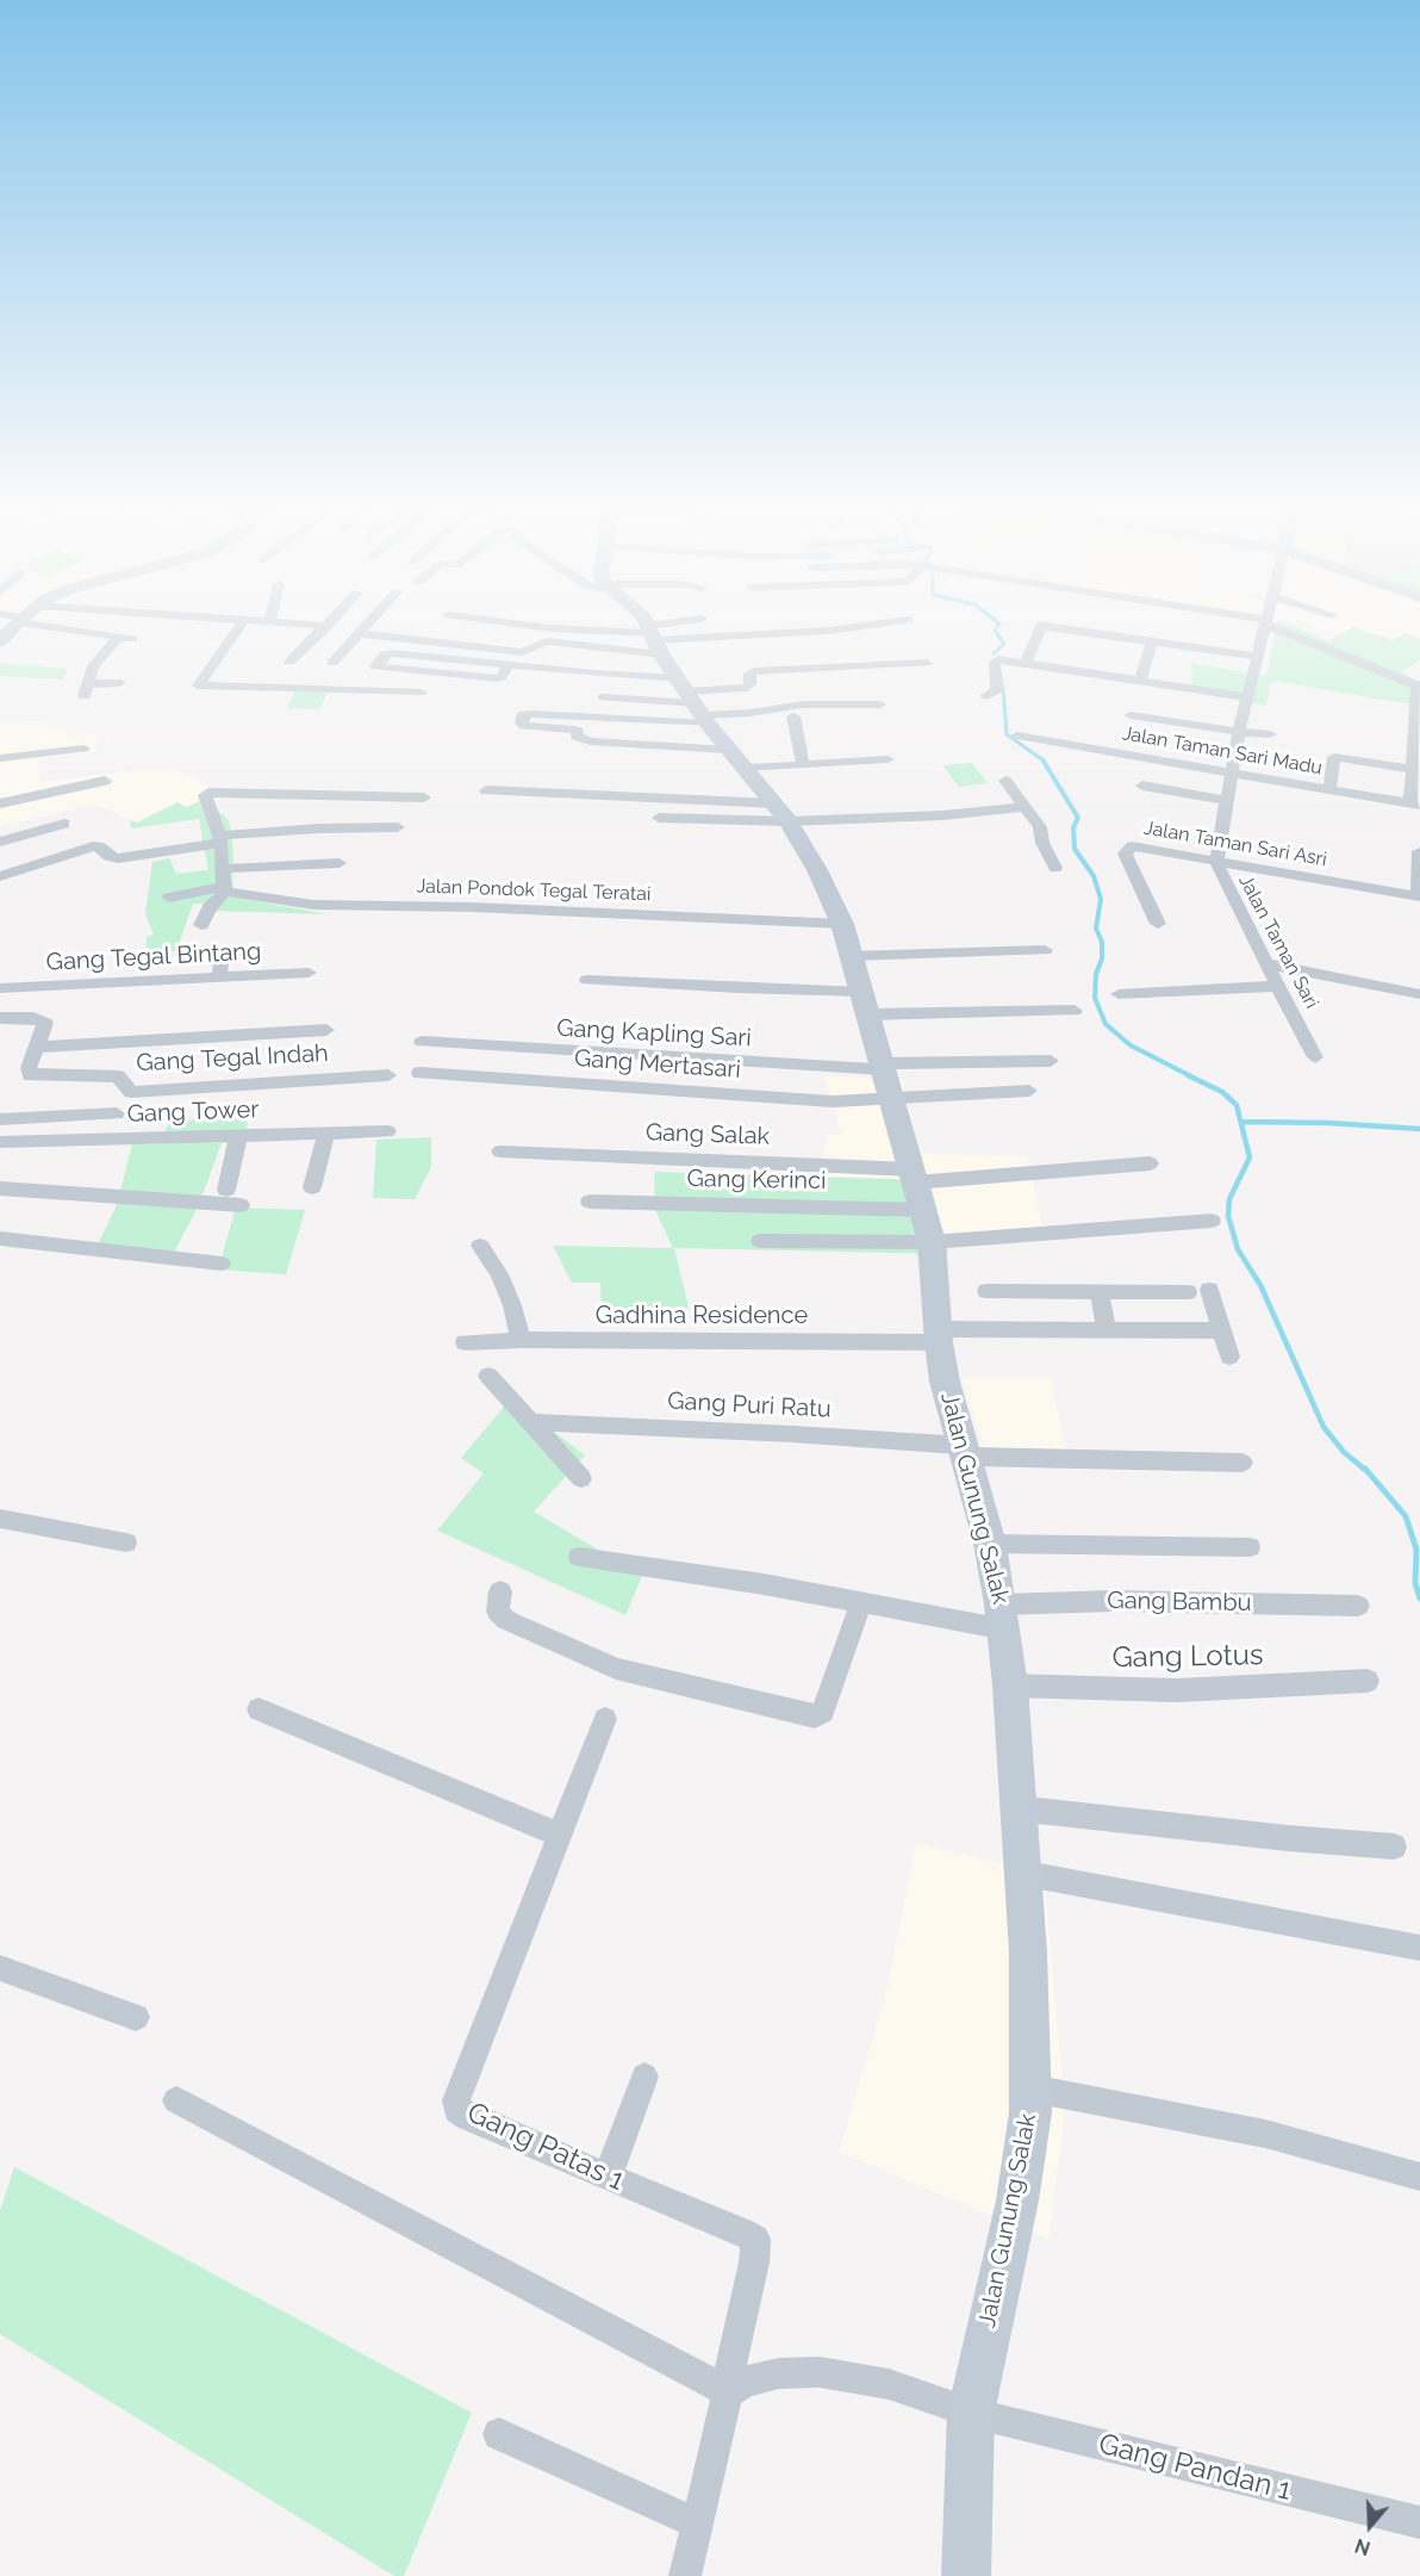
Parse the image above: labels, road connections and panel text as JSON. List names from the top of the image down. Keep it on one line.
{"streets":{"street":["Jalan Taman Sari Madu","Jalan Taman Sari Asri","Jalan Pondok Tegal Teratai","Jalan Taman Sari","Gang Tegal Bintang","Gang Kapling Sari","Gang Tegal Indah","Gang Mertasari","Gang Tower","Gang Salak","Gang Kerinci","Gadhina Residence","Gang Puri Ratu","Jalan Gunung Salak","Gang Bambu","Gang Lotus","Gang Patas 1","Gang Pandan 1"]},"crossings":[["Jalan Taman Sari Madu","Jalan Taman Sari"],["Jalan Taman Sari Asri","Jalan Taman Sari"],["Jalan Pondok Tegal Teratai","Jalan Gunung Salak"],["Gang Kapling Sari","Gang Mertasari"],["Gang Kapling Sari","Jalan Gunung Salak"],["Gang Mertasari","Jalan Gunung Salak"],["Gang Salak","Gang Kerinci"],["Gang Salak","Jalan Gunung Salak"],["Gang Kerinci","Jalan Gunung Salak"],["Gadhina Residence","Jalan Gunung Salak"],["Gang Puri Ratu","Jalan Gunung Salak"],["Jalan Gunung Salak","Gang Bambu"],["Jalan Gunung Salak","Gang Lotus"],["Jalan Gunung Salak","Gang Pandan 1"],["Gang Patas 1","Gang Pandan 1"]],"north":"bottom"}
